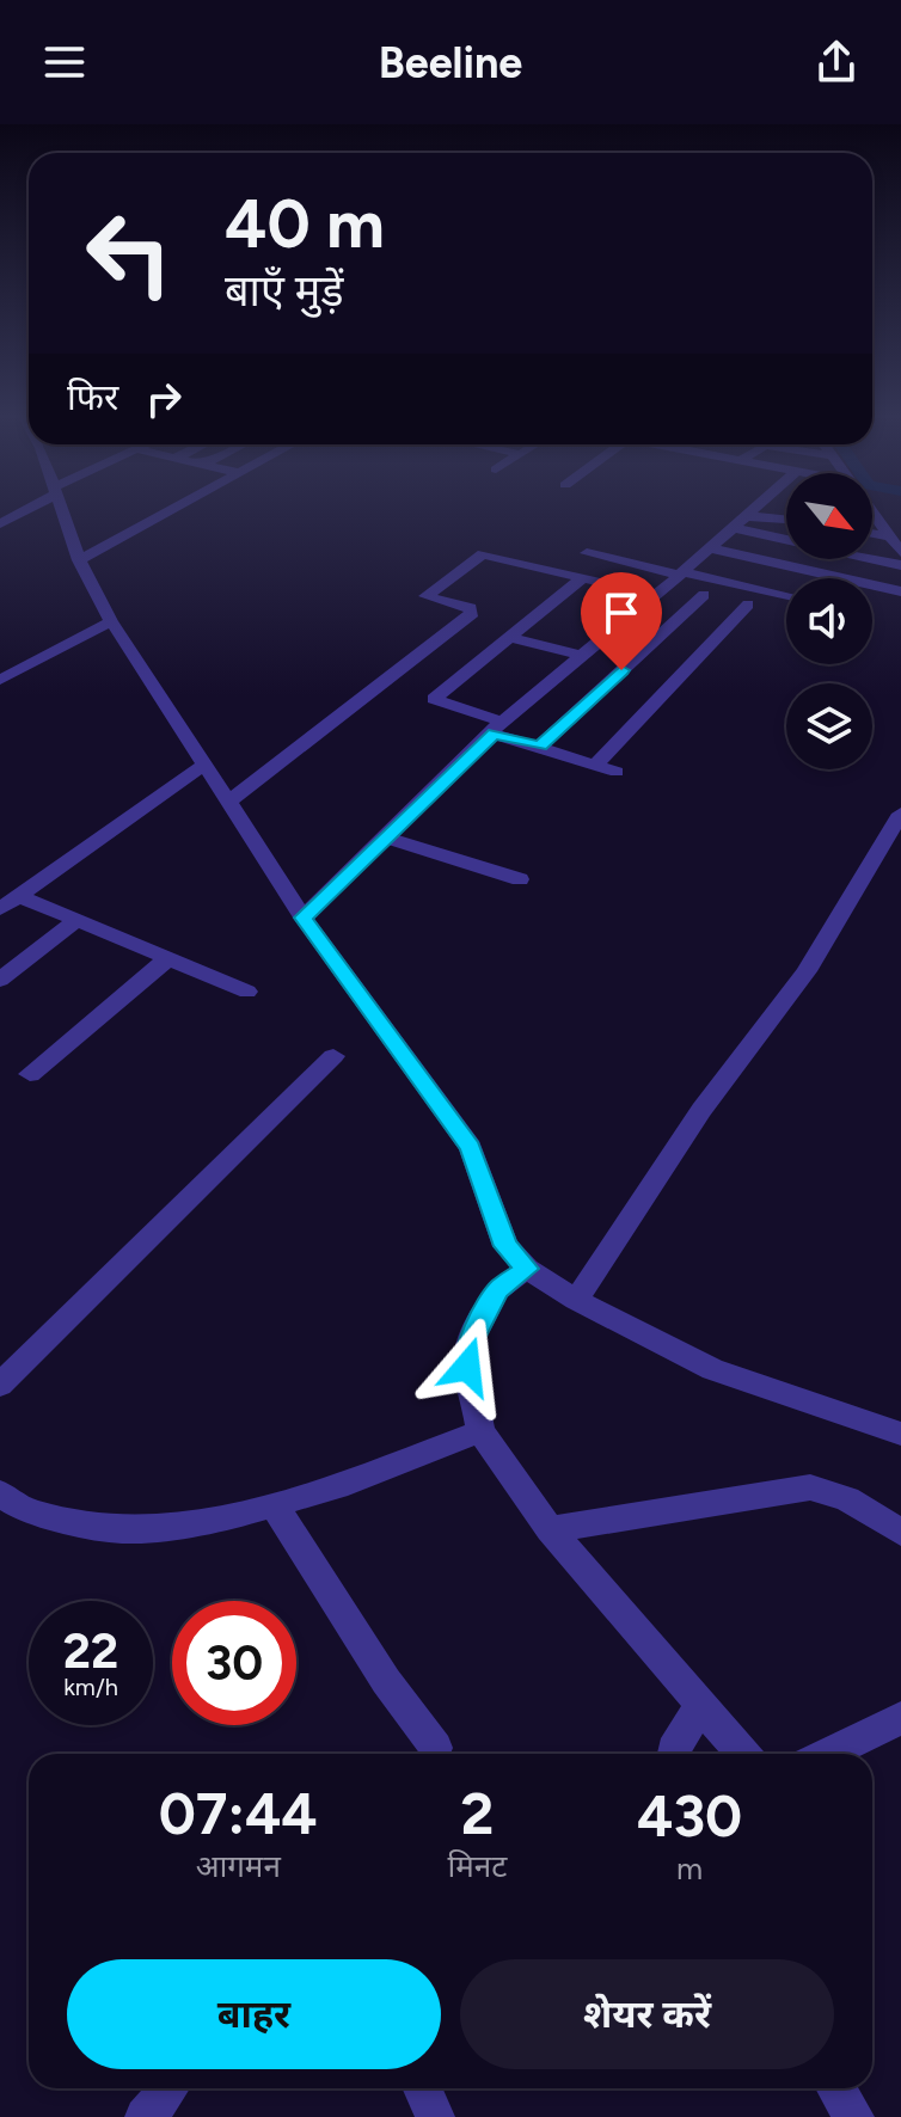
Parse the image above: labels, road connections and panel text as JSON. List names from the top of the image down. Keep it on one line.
{"north":"bottom right","page":{"header":"Beeline","turn":["40 m","बाएँ मुड़ें"],"then":"फिर","speed":"22 km/h","limit":"30","eta":["07:44","आगमन","2","मिनट","430","m"],"buttons":["बाहर","शेयर करें"]}}
